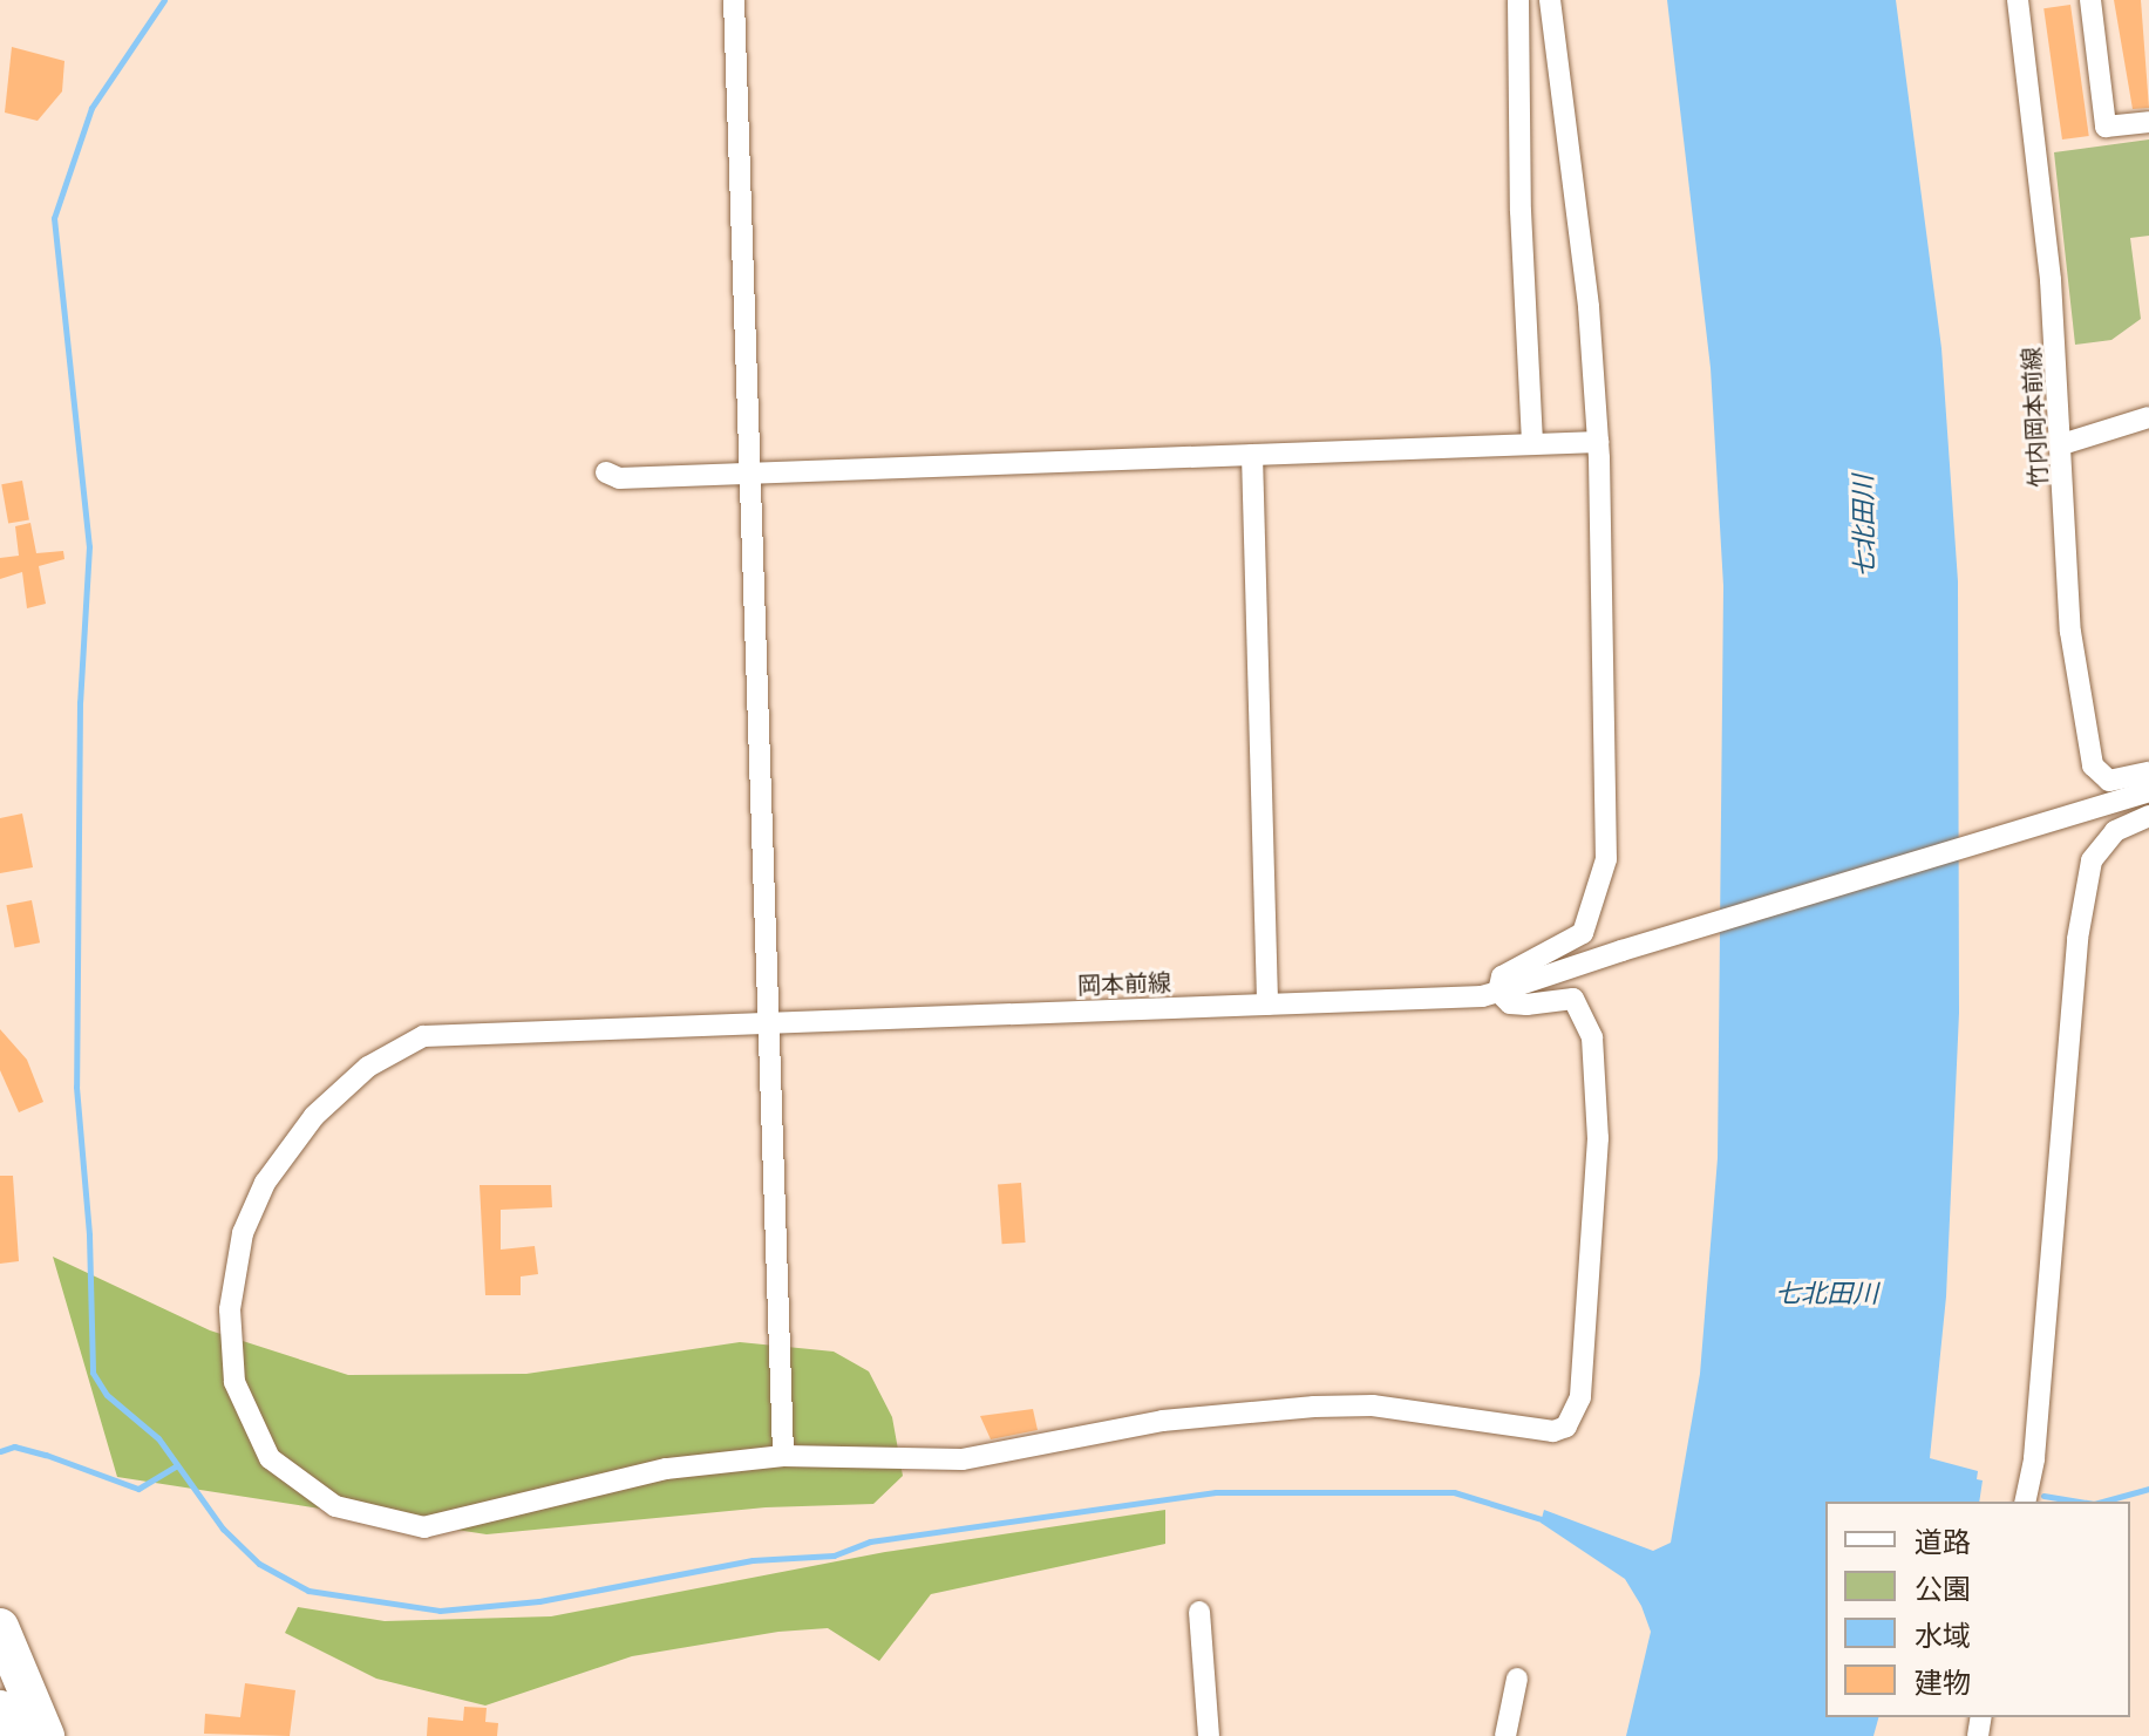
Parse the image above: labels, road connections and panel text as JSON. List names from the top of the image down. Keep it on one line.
{"streets":{"street":["竹内岡本前線","岡本前線"]},"water":["七北田川"],"legend":["道路","公園","水域","建物"]}
